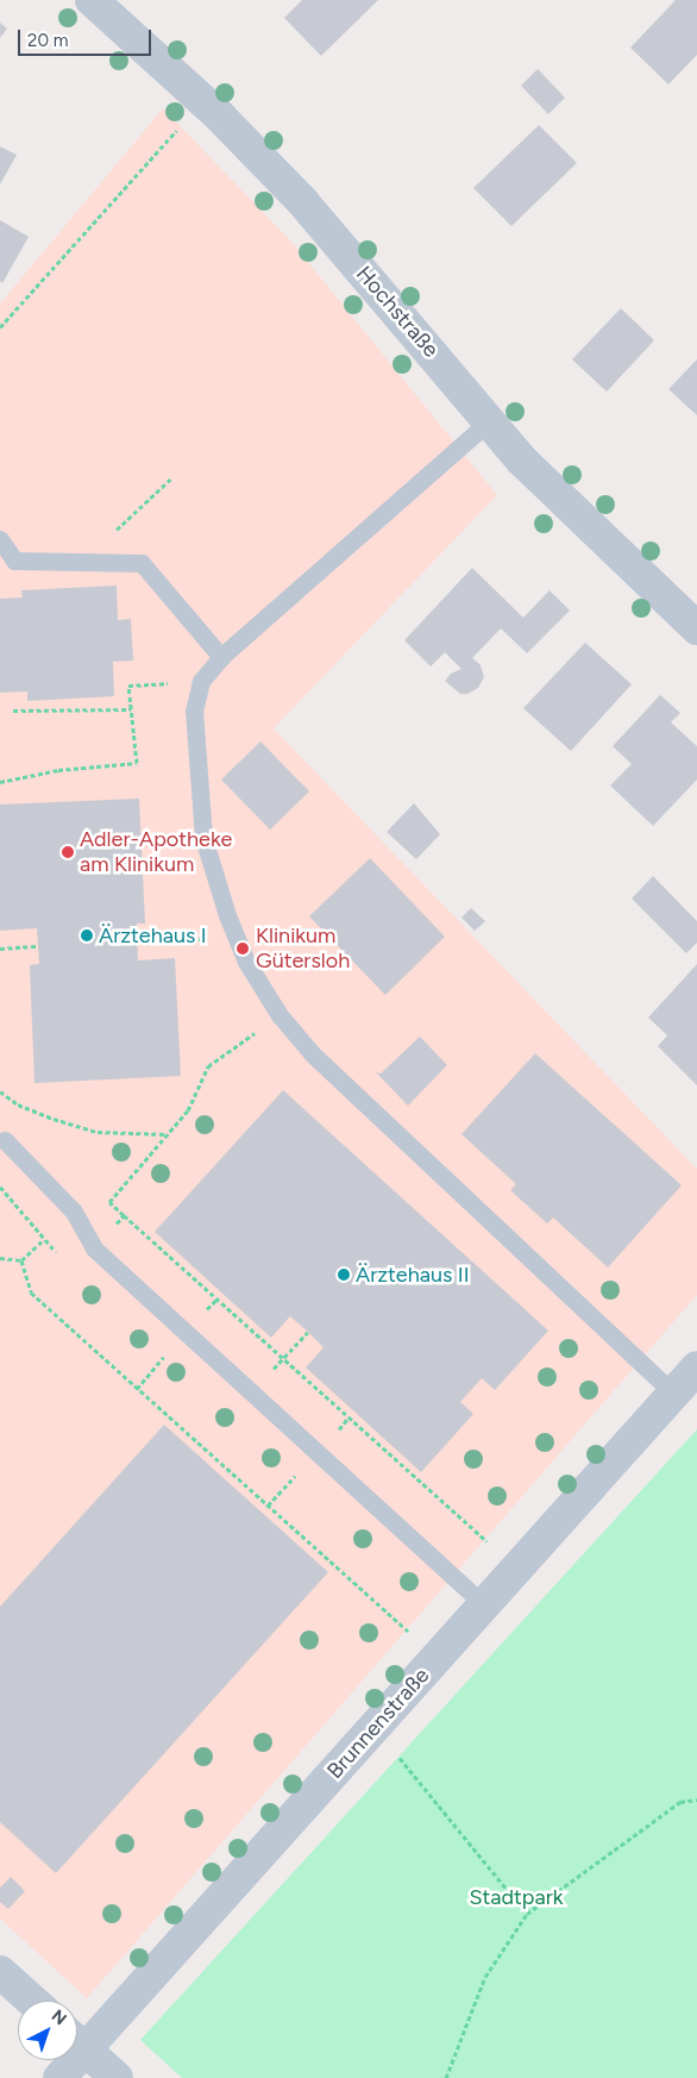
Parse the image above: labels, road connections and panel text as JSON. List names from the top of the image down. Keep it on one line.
{"streets":{"street":["Hochstraße","Brunnenstraße"]},"parks":["Stadtpark"],"places":["Adler-Apotheke am Klinikum","Ärztehaus I","Klinikum Gütersloh","Ärztehaus II"],"scale_bar":"20 m","north":"top right"}
